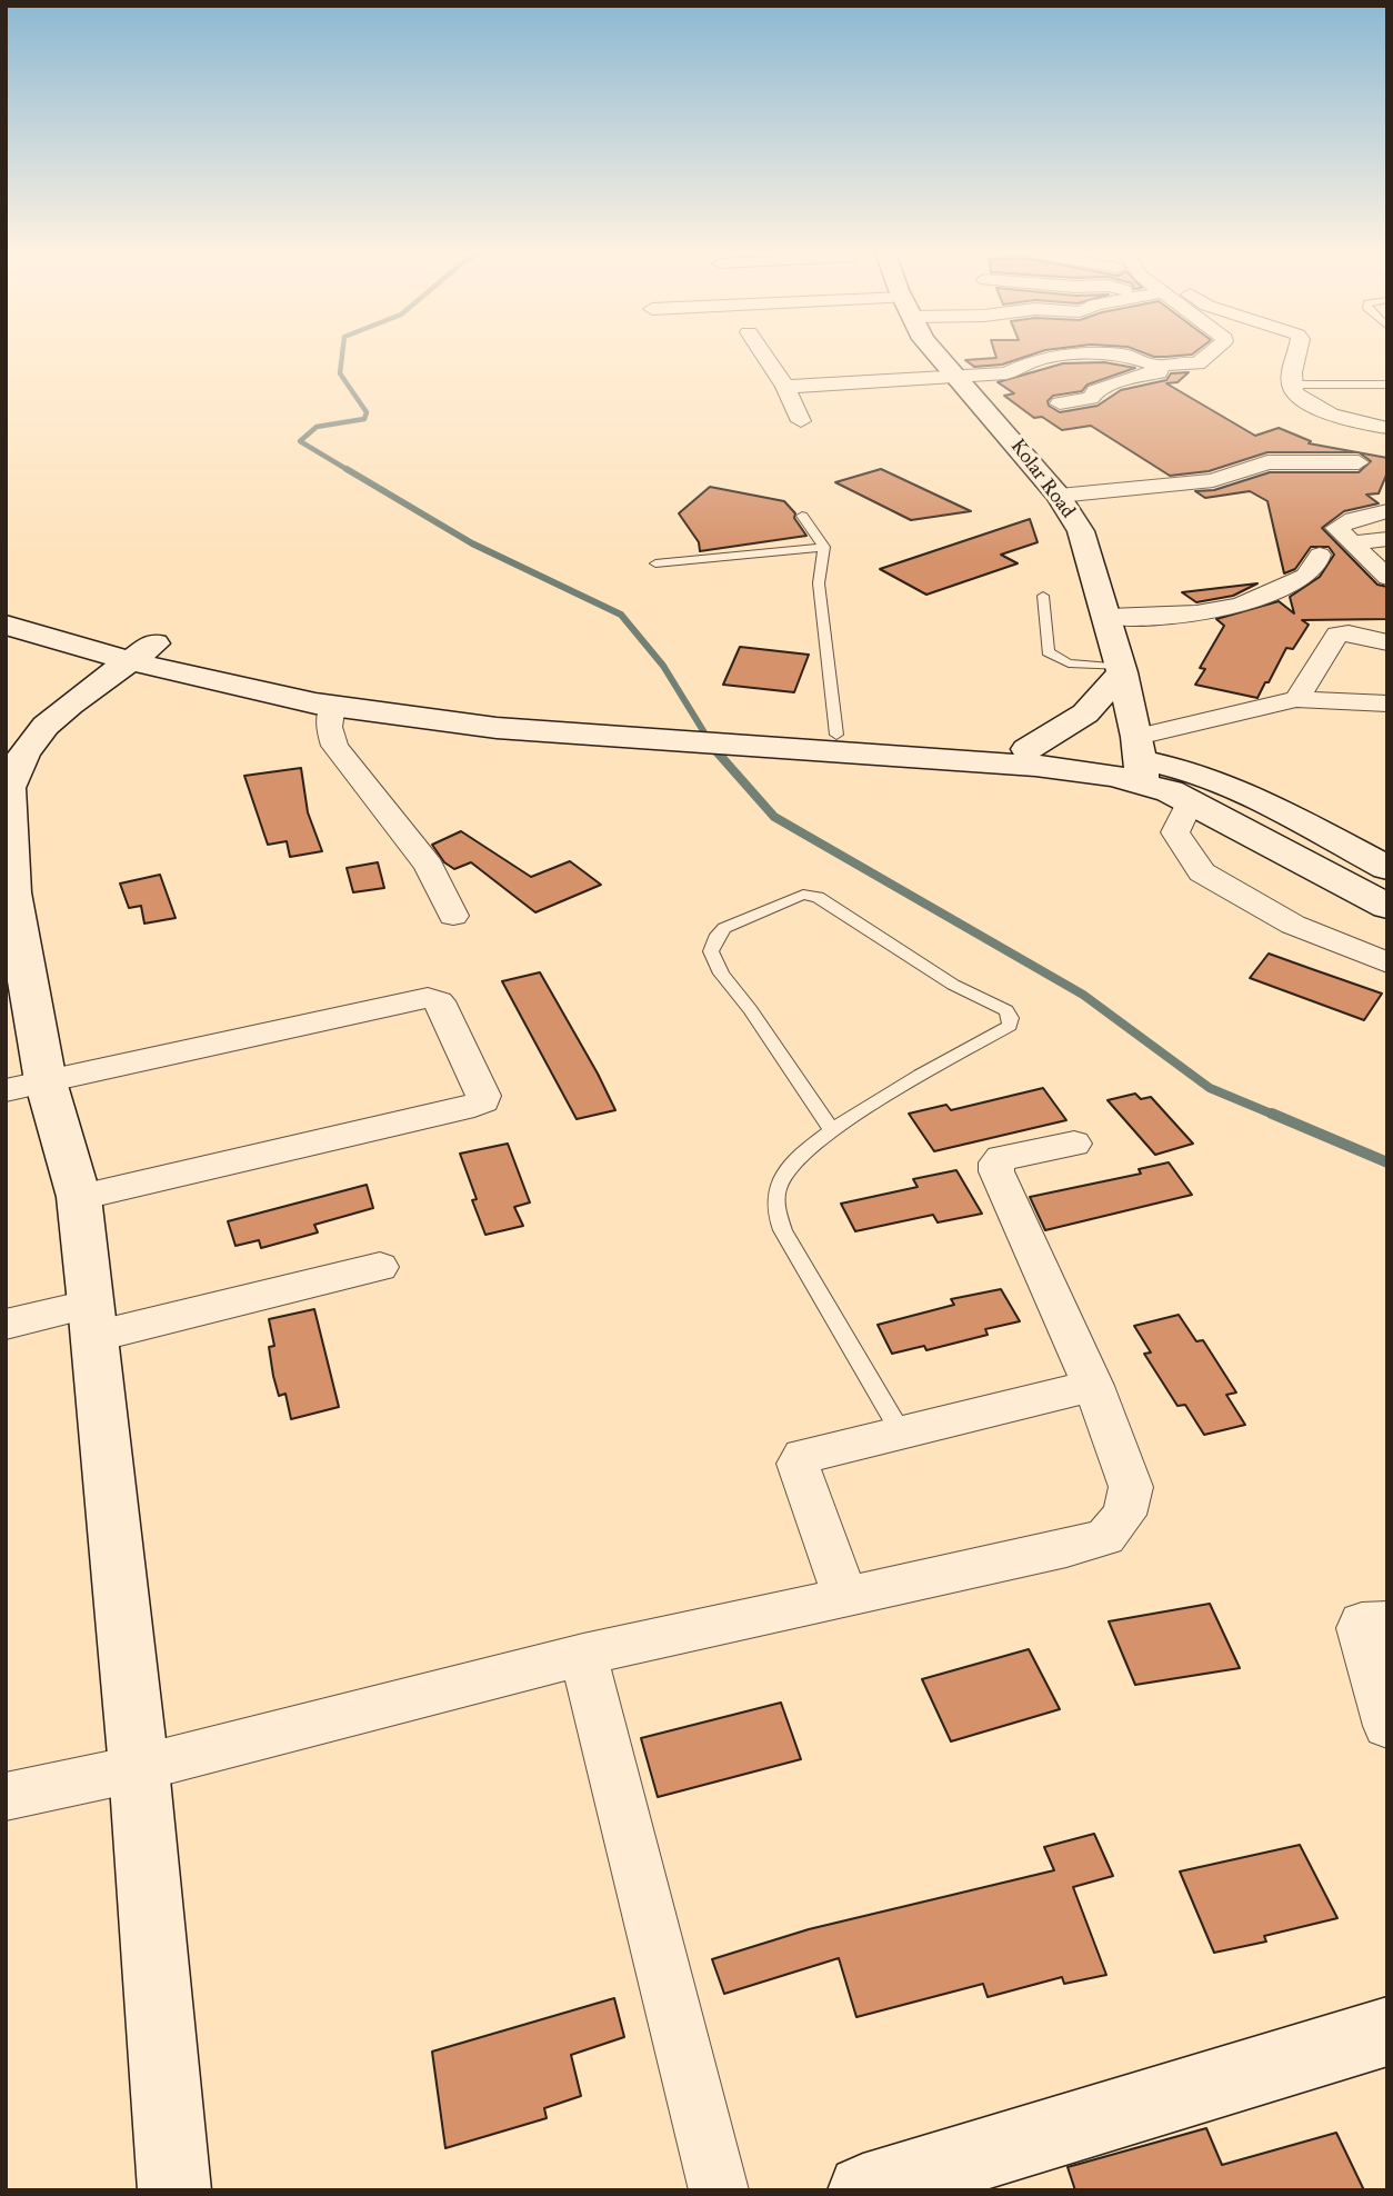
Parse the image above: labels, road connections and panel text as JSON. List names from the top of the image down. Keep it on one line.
{"streets":{"main road":["Kolar Road"]}}
